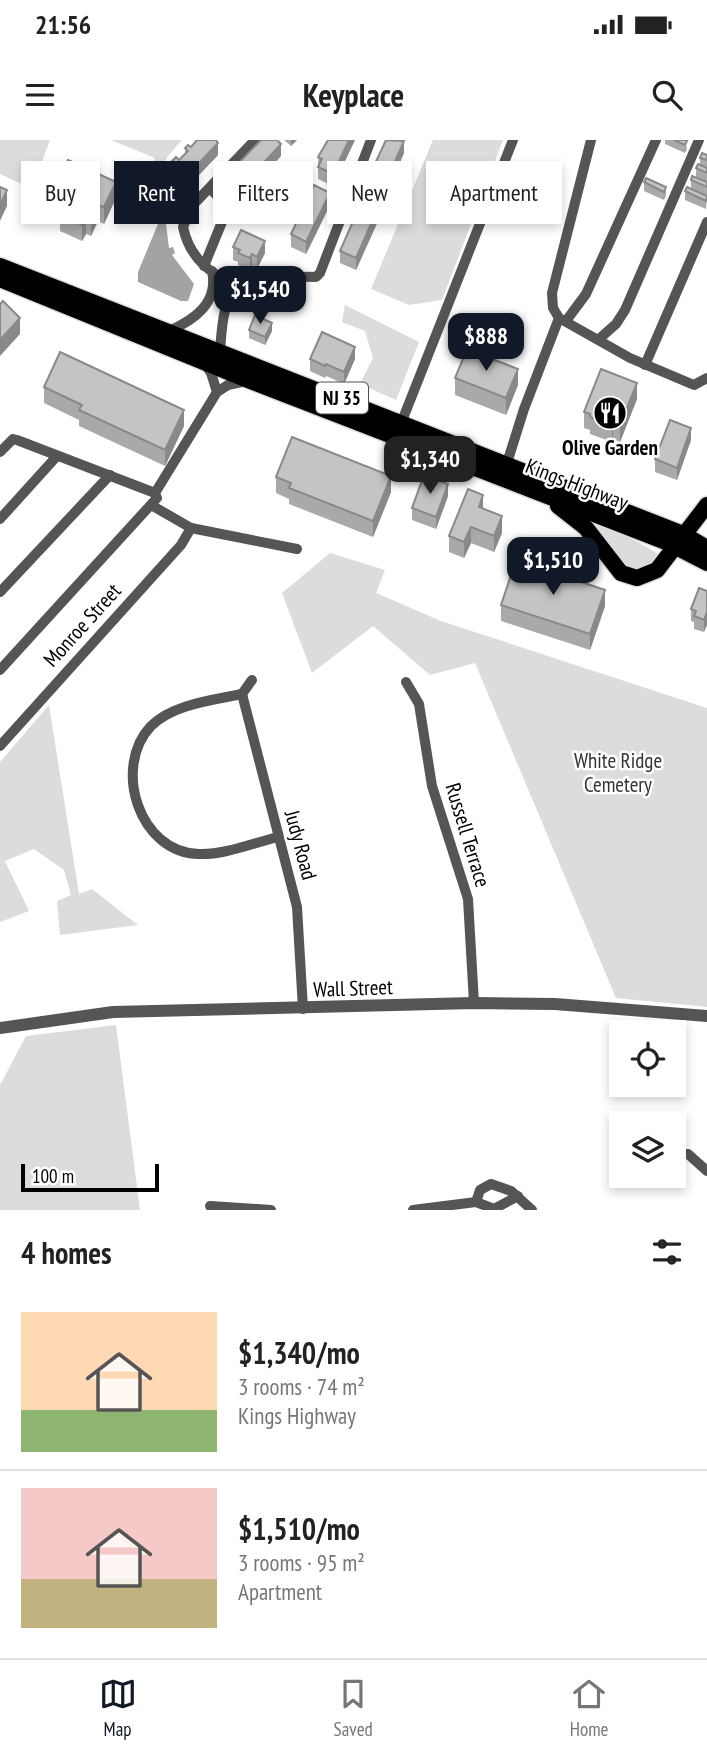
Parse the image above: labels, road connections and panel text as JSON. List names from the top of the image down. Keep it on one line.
{"streets":{"main road":["NJ 35","Kings Highway"],"street":["Monroe Street","Russell Terrace","Judy Road","Wall Street"]},"crossings":[["Russell Terrace","Wall Street"],["Judy Road","Wall Street"]],"parks":["White Ridge Cemetery"],"places":{"restaurant":["Olive Garden"]},"scale_bar":"100 m","page":{"status":"21:56","header":"Keyplace","chip":["Buy","Rent","Filters","New","Apartment"],"price":["$1,540","$888","$1,340","$1,510"],"scale":"100 m","heading":"4 homes","list":[{"name":"$1,340/mo","note":"3 rooms · 74 m² · Kings Highway"},{"name":"$1,510/mo","note":"3 rooms · 95 m² · Apartment"}],"tabs":["Map","Saved","Home"]}}
